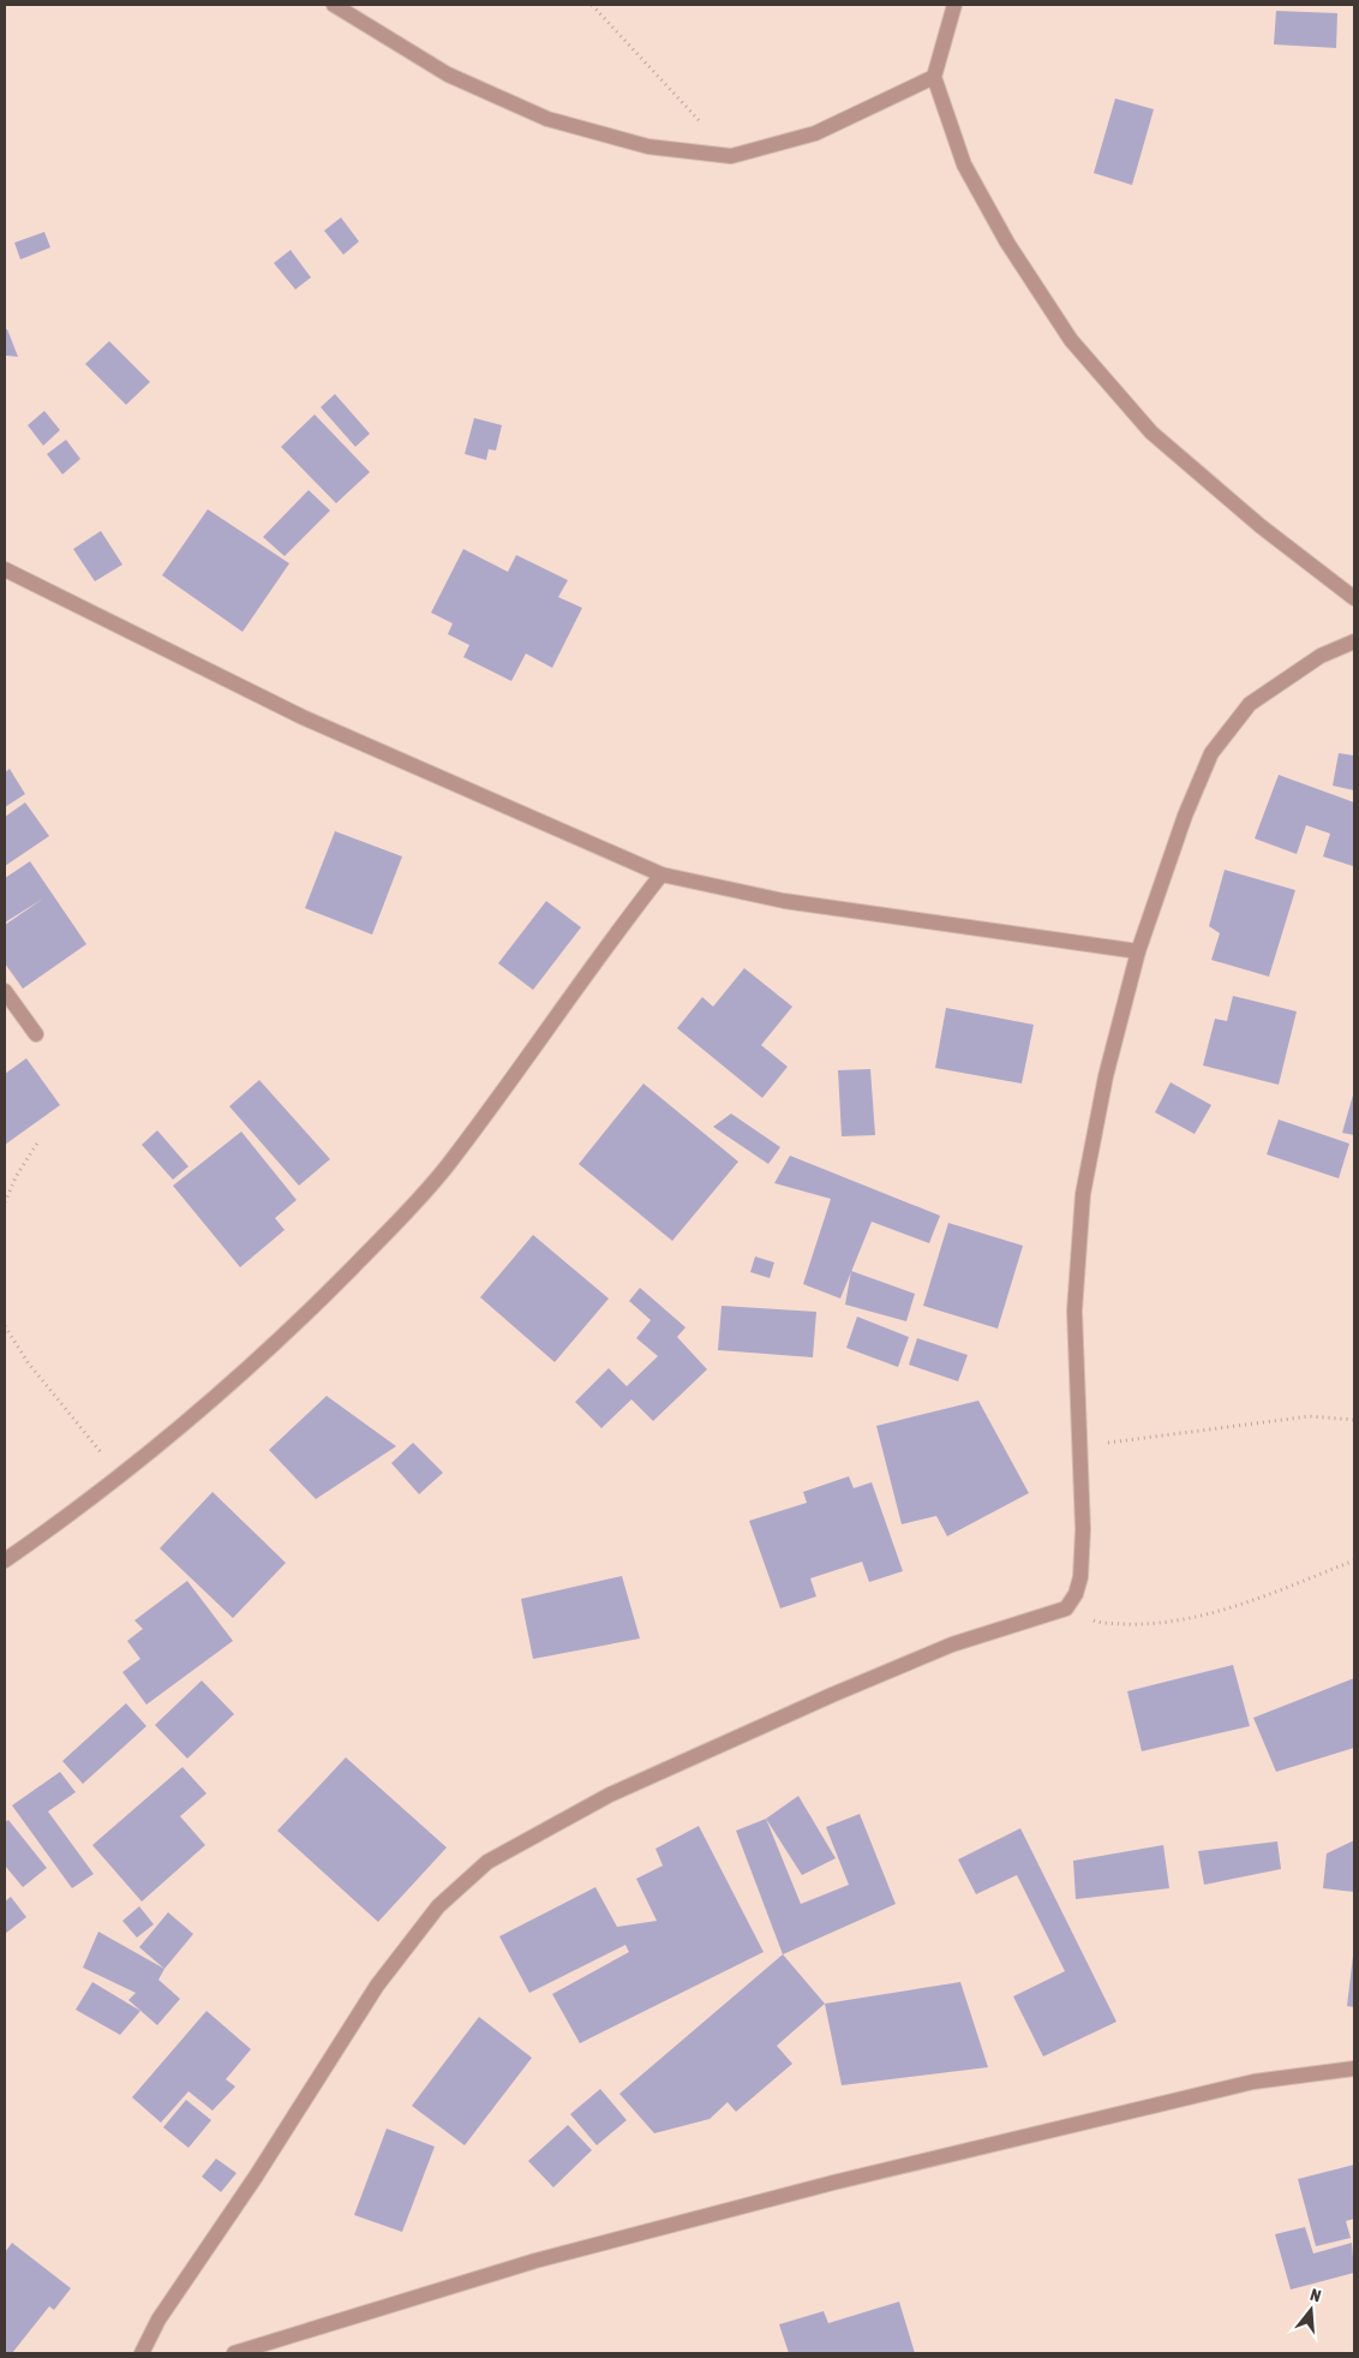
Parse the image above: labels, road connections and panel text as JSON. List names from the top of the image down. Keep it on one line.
{"north":"top"}
